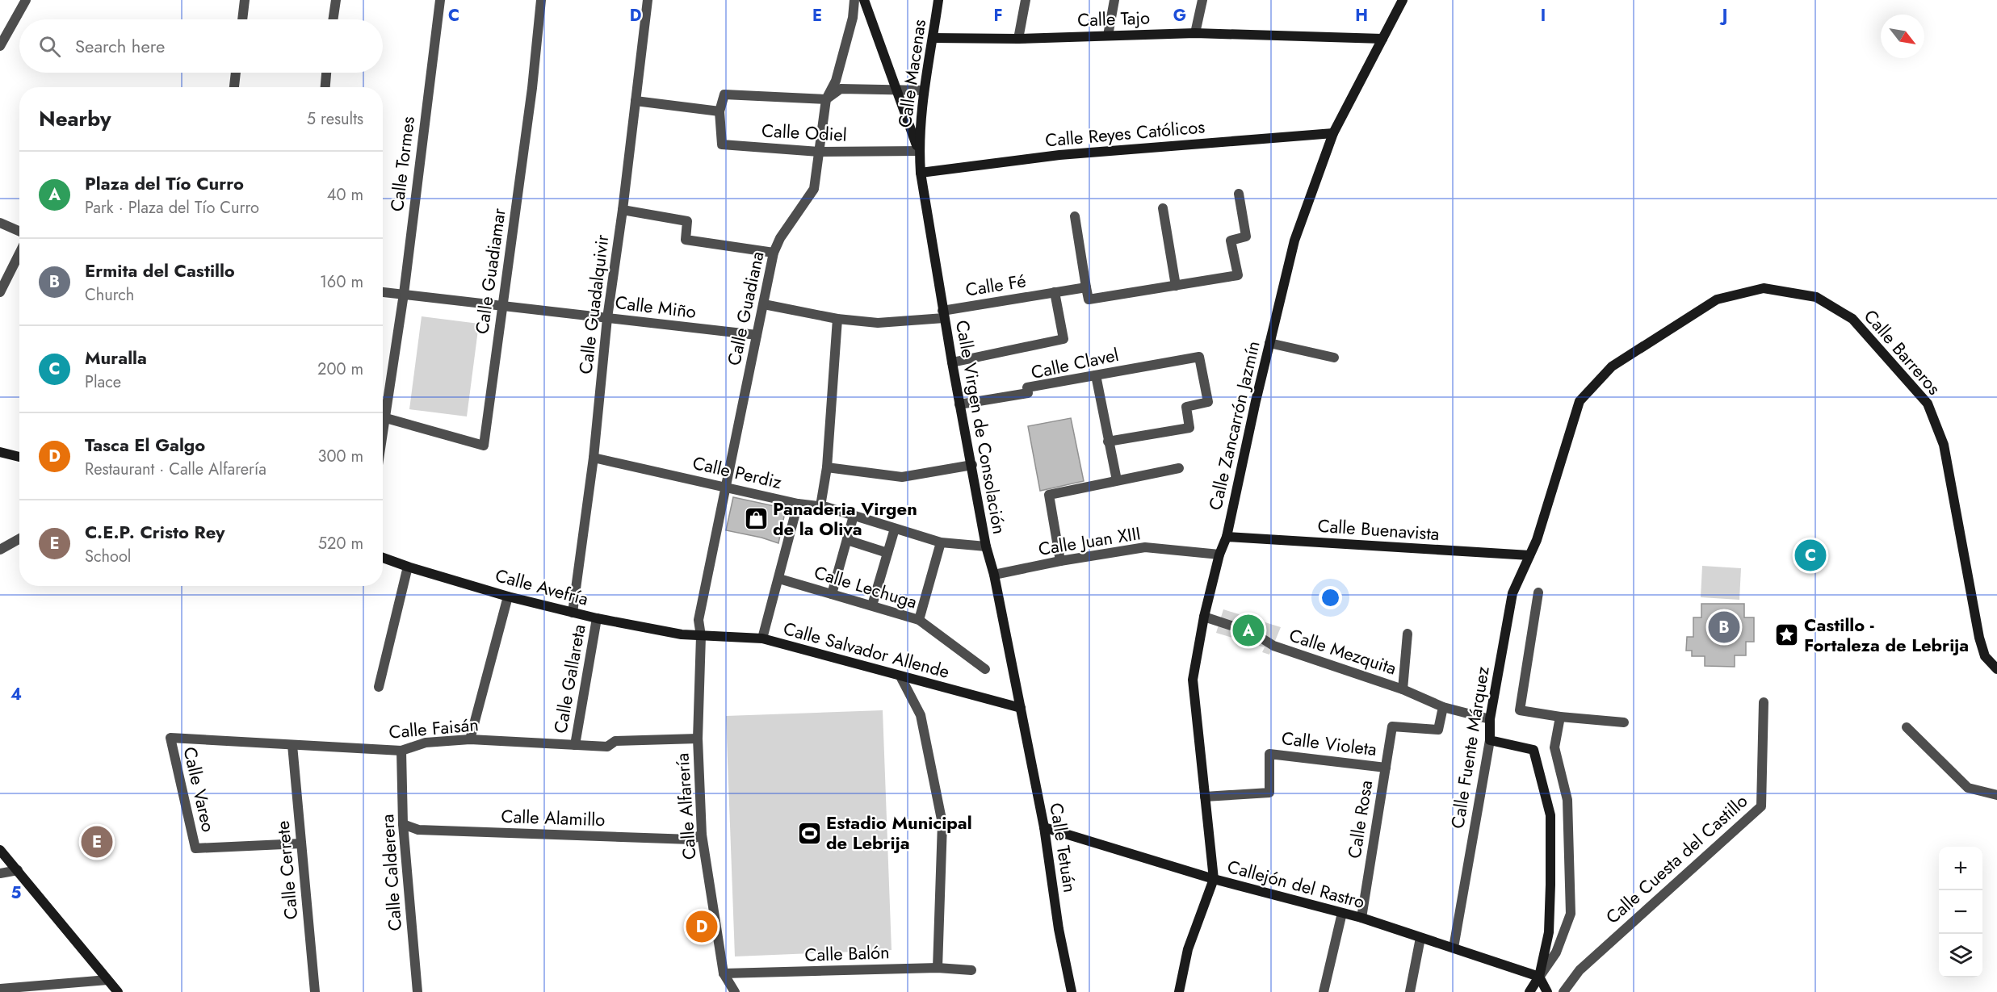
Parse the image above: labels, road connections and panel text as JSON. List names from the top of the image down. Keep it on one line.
{"streets":{"street":["Calle Tajo","Calle Macenas","Calle Odiel","Calle Reyes Católicos","Calle Tormes","Calle Guadiamar","Calle Fé","Calle Guadalquivir","Calle Miño","Calle Guadiana","Calle Barreros","Calle Clavel","Calle Zancarrón Jazmín","Calle Virgen de Consolación","Calle Perdiz","Calle Buenavista","Calle Juan XIII","Calle Avefría","Calle Lechuga","Calle Salvador Allende","Calle Mezquita","Calle Gallareta","Calle Faisán","Calle Violeta","Calle Fuente Márquez","Calle Vareo","Calle Alfarería","Calle Alamillo","Calle Rosa","Calle Tetuán","Calle Cuesta del Castillo","Calle Cerrete","Calle Calderera","Callejón del Rastro","Calle Balón"]},"crossings":[["Calle Tajo","Calle Macenas"],["Calle Tajo","Calle Zancarrón Jazmín"],["Calle Macenas","Calle Odiel"],["Calle Macenas","Calle Virgen de Consolación"],["Calle Odiel","Calle Guadiana"],["Calle Odiel","Calle Virgen de Consolación"],["Calle Reyes Católicos","Calle Zancarrón Jazmín"],["Calle Reyes Católicos","Calle Virgen de Consolación"],["Calle Tormes","Calle Guadiamar"],["Calle Tormes","Calle Miño"],["Calle Guadiamar","Calle Miño"],["Calle Fé","Calle Guadiana"],["Calle Fé","Calle Virgen de Consolación"],["Calle Guadalquivir","Calle Miño"],["Calle Guadalquivir","Calle Perdiz"],["Calle Guadalquivir","Calle Avefría"],["Calle Miño","Calle Guadiana"],["Calle Guadiana","Calle Perdiz"],["Calle Guadiana","Calle Avefría"],["Calle Guadiana","Calle Salvador Allende"],["Calle Guadiana","Calle Alfarería"],["Calle Barreros","Calle Buenavista"],["Calle Barreros","Calle Fuente Márquez"],["Calle Clavel","Calle Virgen de Consolación"],["Calle Zancarrón Jazmín","Calle Buenavista"],["Calle Zancarrón Jazmín","Calle Juan XIII"],["Calle Zancarrón Jazmín","Calle Mezquita"],["Calle Zancarrón Jazmín","Calle Violeta"],["Calle Zancarrón Jazmín","Callejón del Rastro"],["Calle Virgen de Consolación","Calle Perdiz"],["Calle Virgen de Consolación","Calle Juan XIII"],["Calle Virgen de Consolación","Calle Salvador Allende"],["Calle Virgen de Consolación","Calle Tetuán"],["Calle Buenavista","Calle Fuente Márquez"],["Calle Avefría","Calle Salvador Allende"],["Calle Avefría","Calle Gallareta"],["Calle Avefría","Calle Alfarería"],["Calle Salvador Allende","Calle Alfarería"],["Calle Salvador Allende","Calle Tetuán"],["Calle Mezquita","Calle Fuente Márquez"],["Calle Mezquita","Calle Rosa"],["Calle Gallareta","Calle Faisán"],["Calle Faisán","Calle Vareo"],["Calle Faisán","Calle Alfarería"],["Calle Faisán","Calle Cerrete"],["Calle Faisán","Calle Calderera"],["Calle Violeta","Calle Rosa"],["Calle Fuente Márquez","Callejón del Rastro"],["Calle Vareo","Calle Cerrete"],["Calle Alfarería","Calle Alamillo"],["Calle Alfarería","Calle Balón"],["Calle Alamillo","Calle Calderera"],["Calle Rosa","Callejón del Rastro"],["Calle Tetuán","Callejón del Rastro"]],"places":{"shop":["Panaderia Virgen de la Oliva"],"place":["Castillo - Fortaleza de Lebrija"],"sports":["Estadio Municipal de Lebrija"]},"north":"bottom right","page":{"search":"Search here","heading":["Nearby","5 results"],"list":[{"mark":"A","name":"Plaza del Tío Curro","note":"Park · Plaza del Tío Curro","value":"40 m"},{"mark":"B","name":"Ermita del Castillo","note":"Church","value":"160 m"},{"mark":"C","name":"Muralla","note":"Place","value":"200 m"},{"mark":"D","name":"Tasca El Galgo","note":"Restaurant · Calle Alfarería","value":"300 m"},{"mark":"E","name":"C.E.P. Cristo Rey","note":"School","value":"520 m"}],"pins":["C","B","A","E","D"],"map_buttons":["+","−"]},"grid":{"columns":["C","D","E","F","G","H","I","J"],"rows":["4","5"]}}
